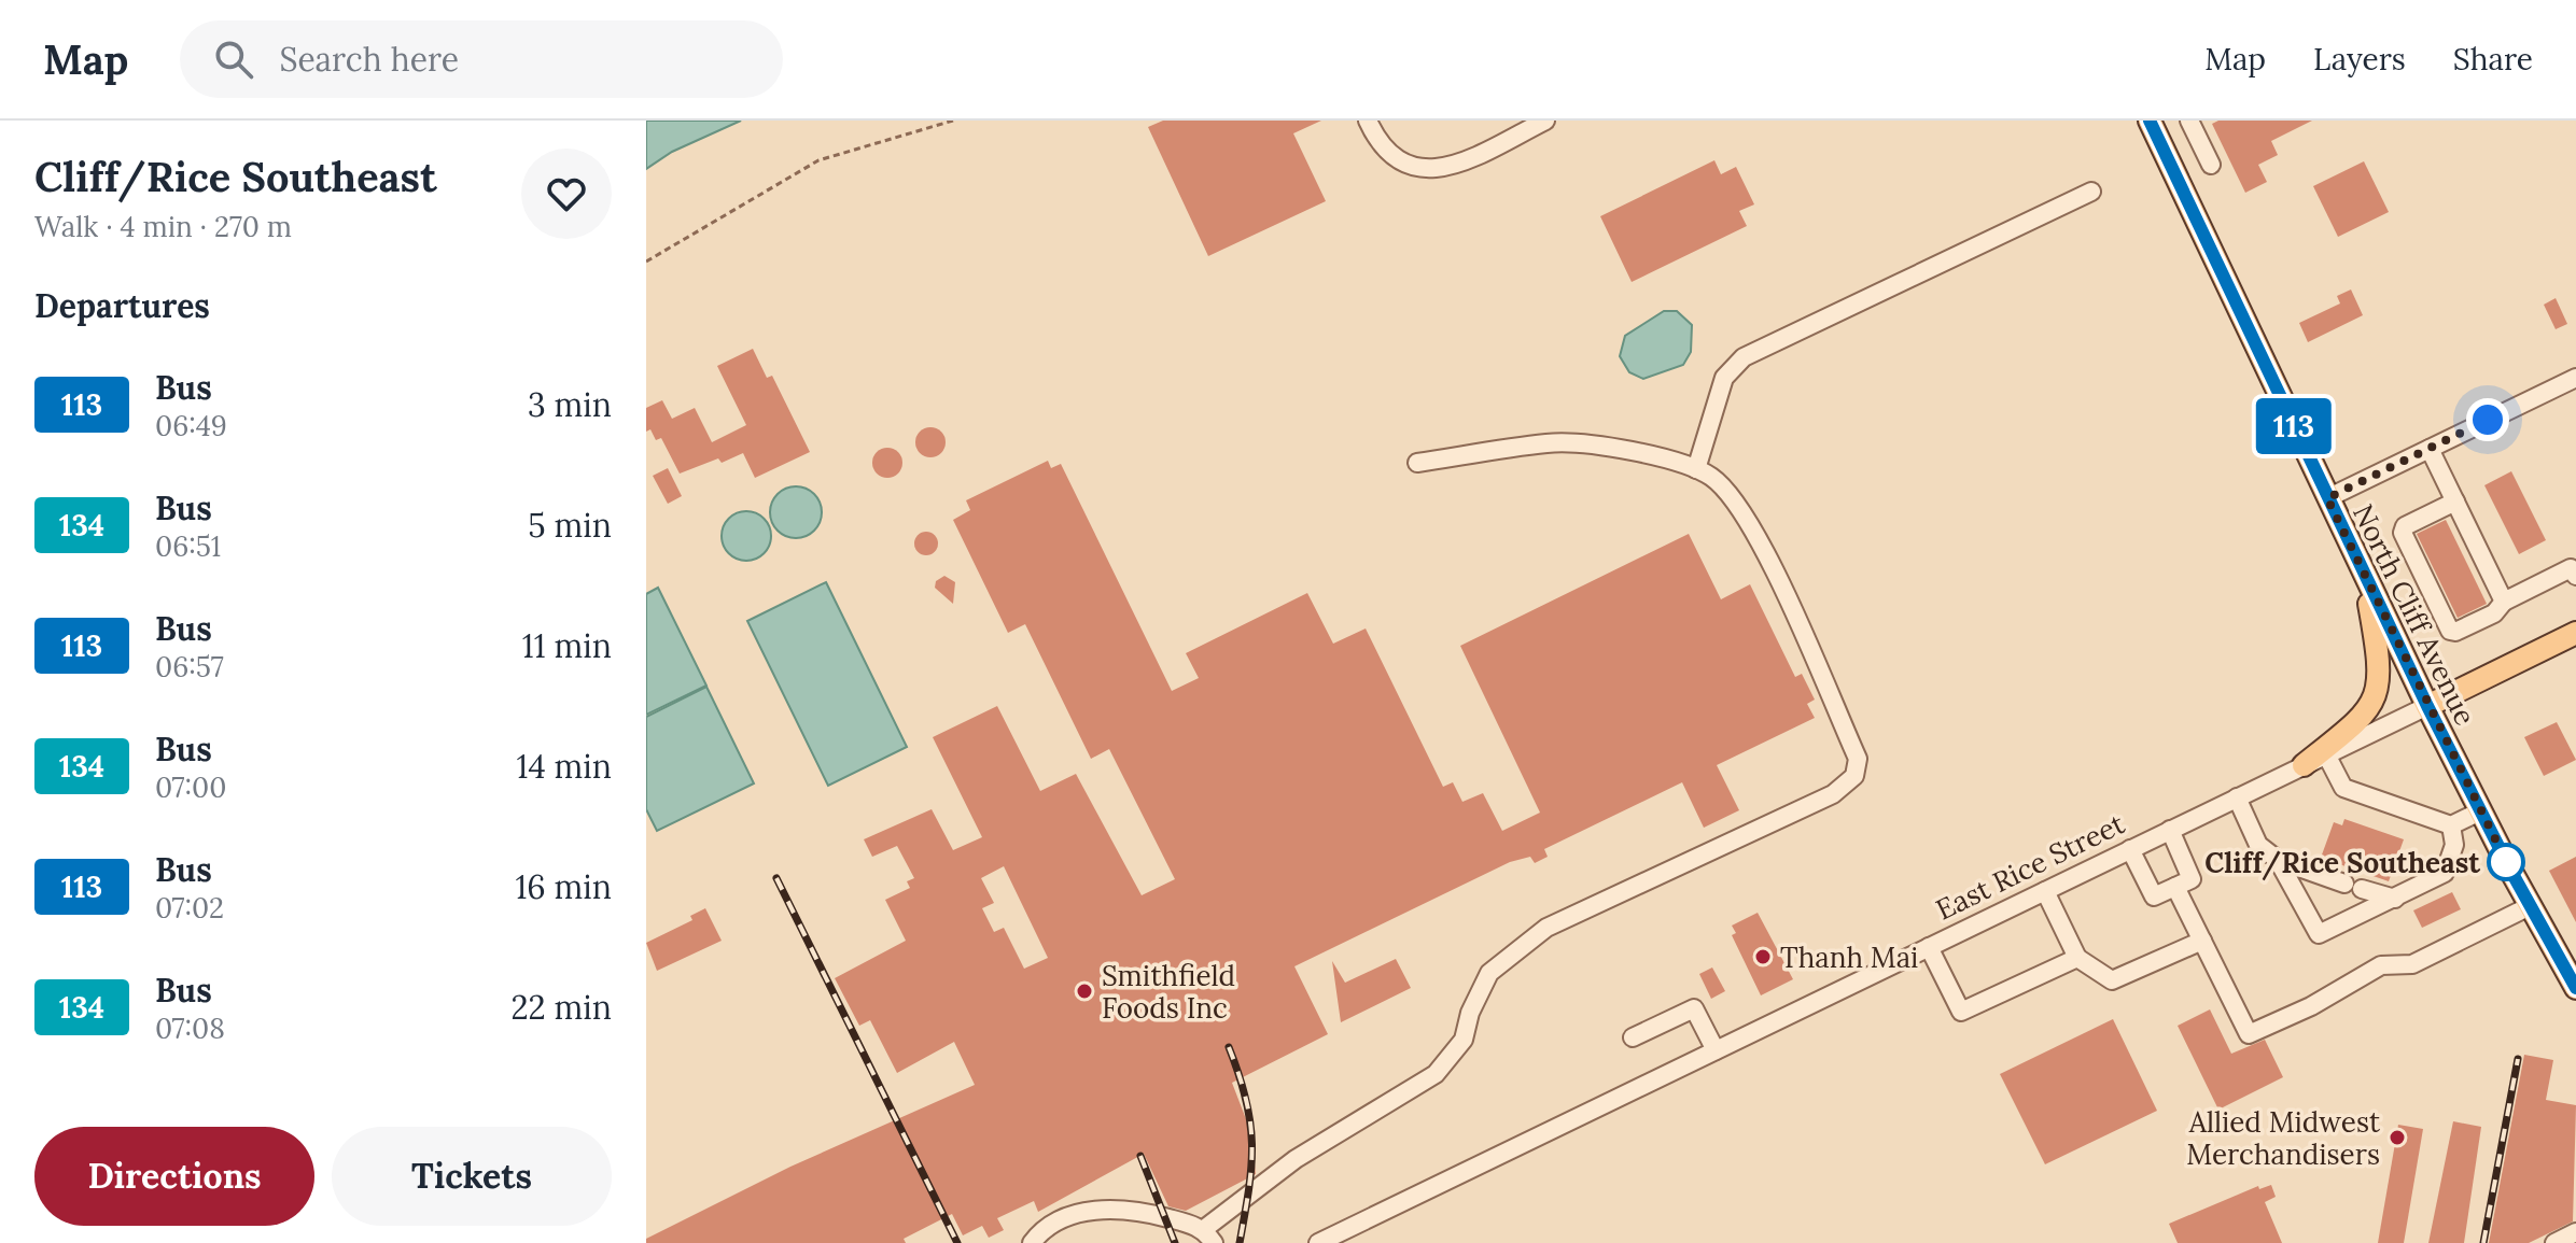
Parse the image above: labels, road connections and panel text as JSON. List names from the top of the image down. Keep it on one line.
{"streets":{"main road":["North Cliff Avenue","East Rice Street"]},"crossings":[["North Cliff Avenue","East Rice Street"]],"places":["Cliff/Rice Southeast","Thanh Mai","Smithfield Foods Inc","Allied Midwest Merchandisers"],"lines":["bus line 113"],"page":{"header":"Map","search":"Search here","nav":["Map","Layers","Share"],"heading":[["Cliff/Rice Southeast","Walk · 4 min · 270 m"],"Departures"],"on_map":"113","list":[{"mark":"113","name":"Bus","note":"06:49","value":"3 min"},{"mark":"134","name":"Bus","note":"06:51","value":"5 min"},{"mark":"113","name":"Bus","note":"06:57","value":"11 min"},{"mark":"134","name":"Bus","note":"07:00","value":"14 min"},{"mark":"113","name":"Bus","note":"07:02","value":"16 min"},{"mark":"134","name":"Bus","note":"07:08","value":"22 min"}],"buttons":["Directions","Tickets"]}}
